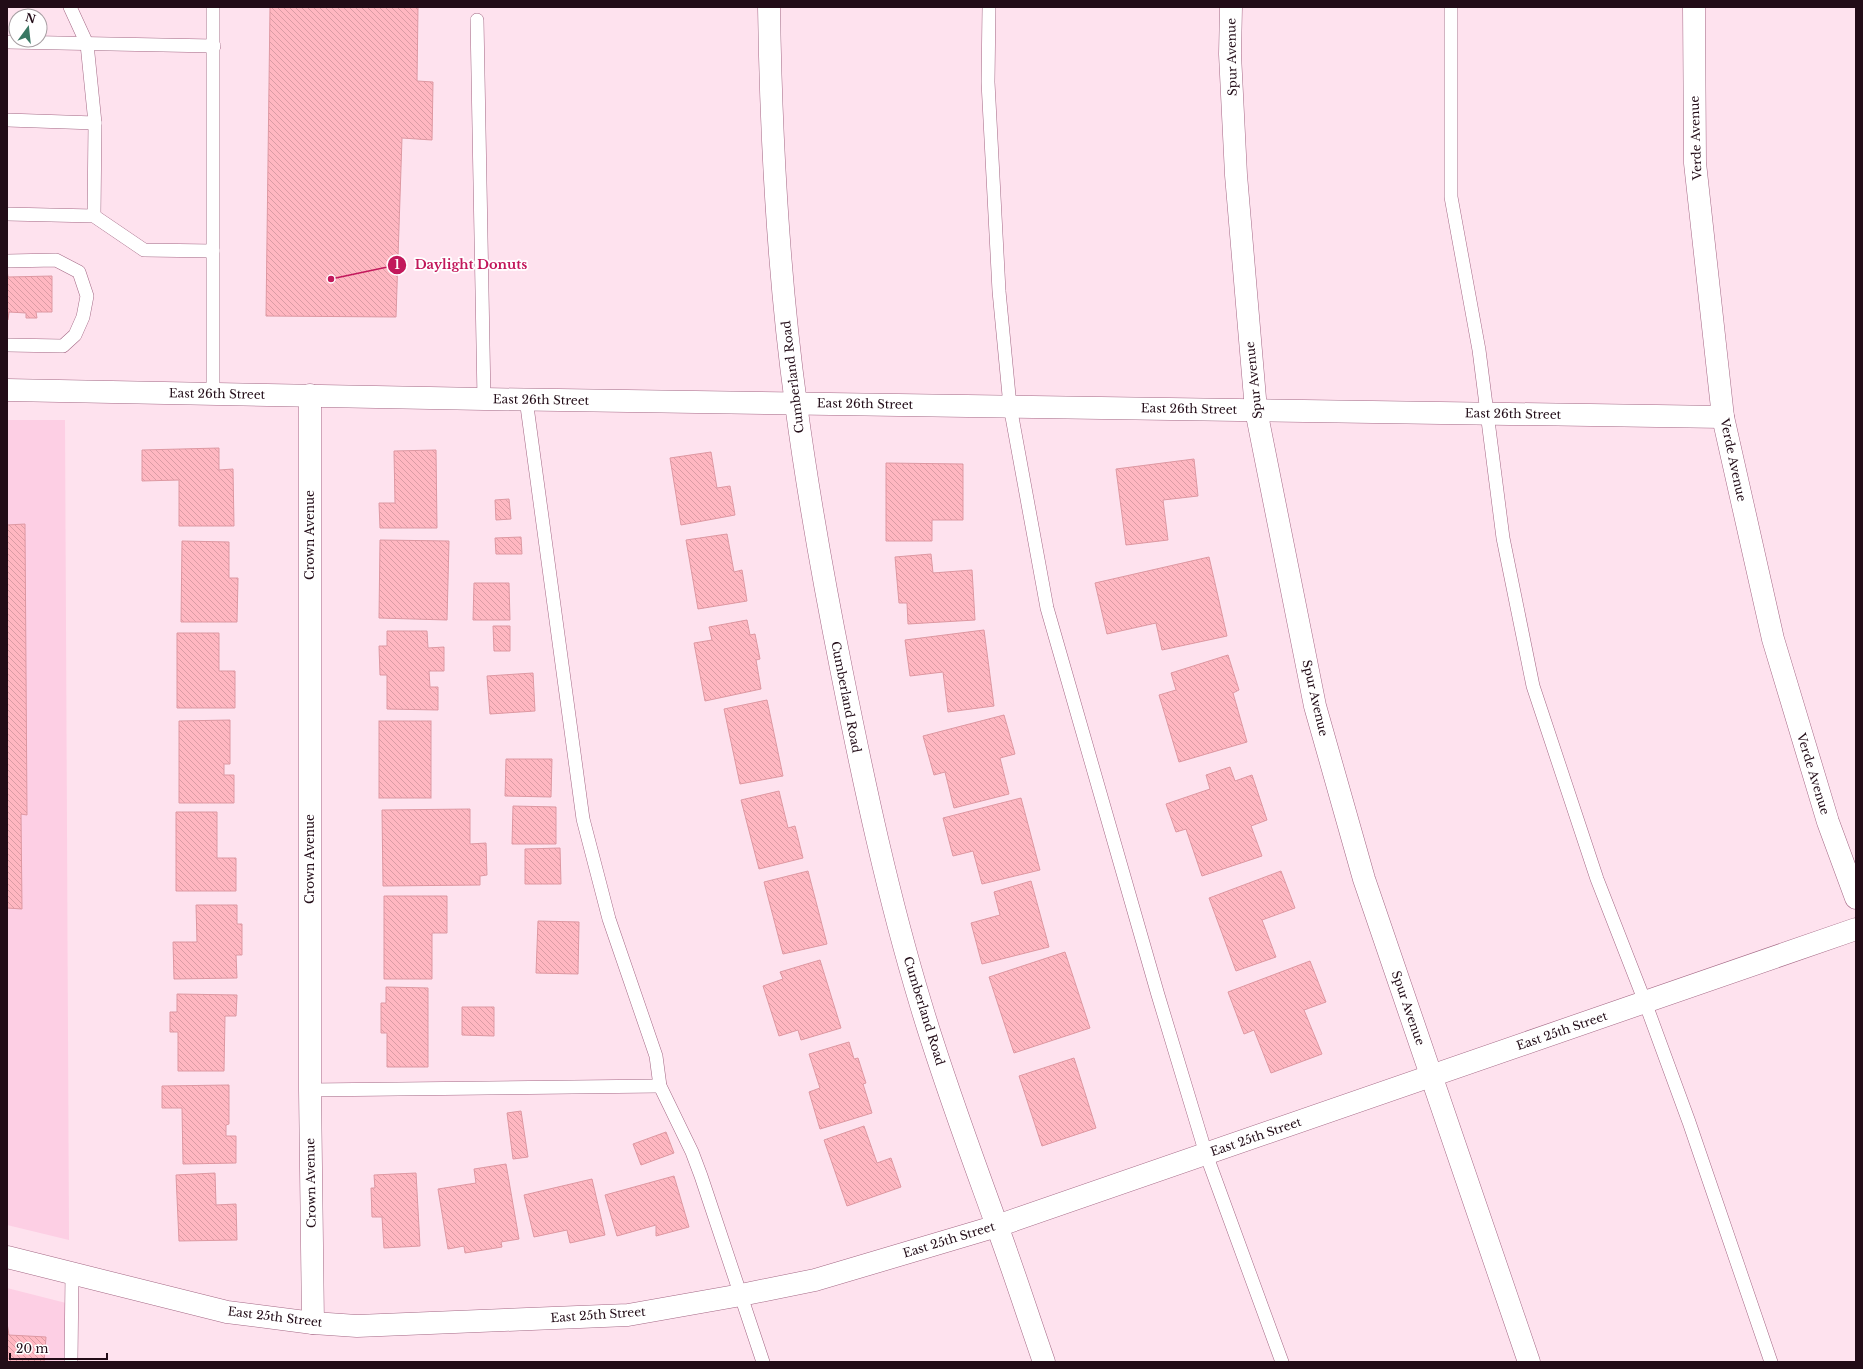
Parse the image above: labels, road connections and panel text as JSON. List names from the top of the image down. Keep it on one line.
{"streets":{"street":["Spur Avenue","Verde Avenue","Cumberland Road","East 26th Street","Crown Avenue","East 25th Street"]},"crossings":[["Spur Avenue","East 26th Street"],["Spur Avenue","East 25th Street"],["Verde Avenue","East 26th Street"],["Cumberland Road","East 26th Street"],["Cumberland Road","East 25th Street"],["East 26th Street","Crown Avenue"],["Crown Avenue","East 25th Street"]],"places":["Daylight Donuts"],"scale_bar":"20 m","north":"top"}
